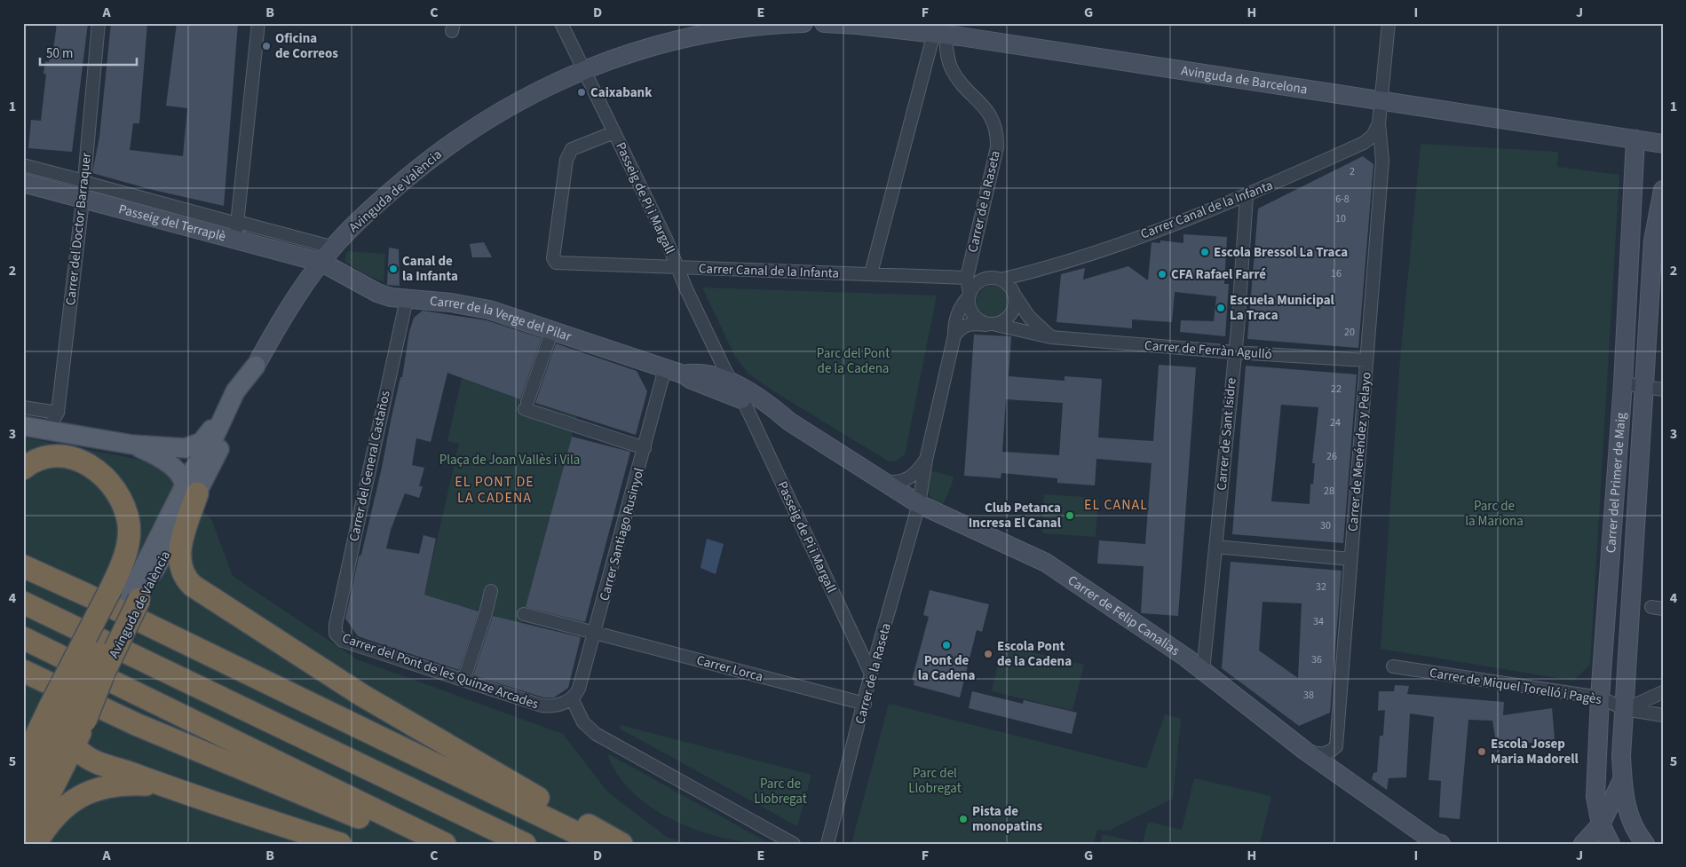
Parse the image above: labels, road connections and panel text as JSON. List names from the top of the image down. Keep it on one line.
{"streets":{"highway":["Avinguda de València"],"street":["Avinguda de Barcelona","Passeig de Pi i Margall","Carrer de la Raseta","Carrer Canal de la Infanta","Passeig del Terraplè","Carrer del Doctor Barraquer","Carrer de la Verge del Pilar","Carrer de Ferràn Agulló","Carrer de Sant Isidre","Carrer de Menéndez y Pelayo","Carrer del General Castaños","Carrer del Primer de Maig","Carrer Santiago Rusinyol","Carrer de Felip Canalias","Carrer Lorca","Carrer del Pont de les Quinze Arcades","Carrer de Miquel Torelló i Pagès"]},"crossings":[["Avinguda de Barcelona","Carrer de la Raseta"],["Avinguda de Barcelona","Carrer Canal de la Infanta"],["Avinguda de Barcelona","Carrer del Primer de Maig"],["Avinguda de València","Passeig de Pi i Margall"],["Avinguda de València","Passeig del Terraplè"],["Avinguda de València","Carrer de la Verge del Pilar"],["Passeig de Pi i Margall","Carrer de la Raseta"],["Passeig de Pi i Margall","Carrer Canal de la Infanta"],["Passeig de Pi i Margall","Carrer de la Verge del Pilar"],["Passeig de Pi i Margall","Carrer de Felip Canalias"],["Carrer de la Raseta","Carrer Canal de la Infanta"],["Carrer de la Raseta","Carrer de Ferràn Agulló"],["Carrer de la Raseta","Carrer de Felip Canalias"],["Carrer de la Raseta","Carrer Lorca"],["Carrer Canal de la Infanta","Carrer de Ferràn Agulló"],["Carrer Canal de la Infanta","Carrer de Sant Isidre"],["Carrer Canal de la Infanta","Carrer de Menéndez y Pelayo"],["Passeig del Terraplè","Carrer del Doctor Barraquer"],["Passeig del Terraplè","Carrer de la Verge del Pilar"],["Carrer de la Verge del Pilar","Carrer del General Castaños"],["Carrer de la Verge del Pilar","Carrer Santiago Rusinyol"],["Carrer de la Verge del Pilar","Carrer de Felip Canalias"],["Carrer de Ferràn Agulló","Carrer de Sant Isidre"],["Carrer de Ferràn Agulló","Carrer de Menéndez y Pelayo"],["Carrer de Sant Isidre","Carrer de Felip Canalias"],["Carrer de Menéndez y Pelayo","Carrer de Felip Canalias"],["Carrer del General Castaños","Carrer del Pont de les Quinze Arcades"],["Carrer del Primer de Maig","Carrer de Miquel Torelló i Pagès"],["Carrer Santiago Rusinyol","Carrer Lorca"],["Carrer Santiago Rusinyol","Carrer del Pont de les Quinze Arcades"]],"districts":["EL PONT DE LA CADENA","EL CANAL"],"parks":["Parc del Pont de la Cadena","Plaça de Joan Vallès i Vila","Parc de la Mariona","Parc del Llobregat","Parc de Llobregat"],"places":["Oficina de Correos","Caixabank","Escola Bressol La Traca","Canal de la Infanta","CFA Rafael Farré","Escuela Municipal La Traca","Club Petanca Incresa El Canal","Pont de la Cadena","Escola Pont de la Cadena","Escola Josep Maria Madorell","Pista de monopatins"],"house_numbers":["2","6-8","10","16","20","22","24","26","28","30","32","34","36","38"],"scale_bar":"50 m","grid":{"columns":["A","B","C","D","E","F","G","H","I","J"],"rows":["1","2","3","4","5"]}}
